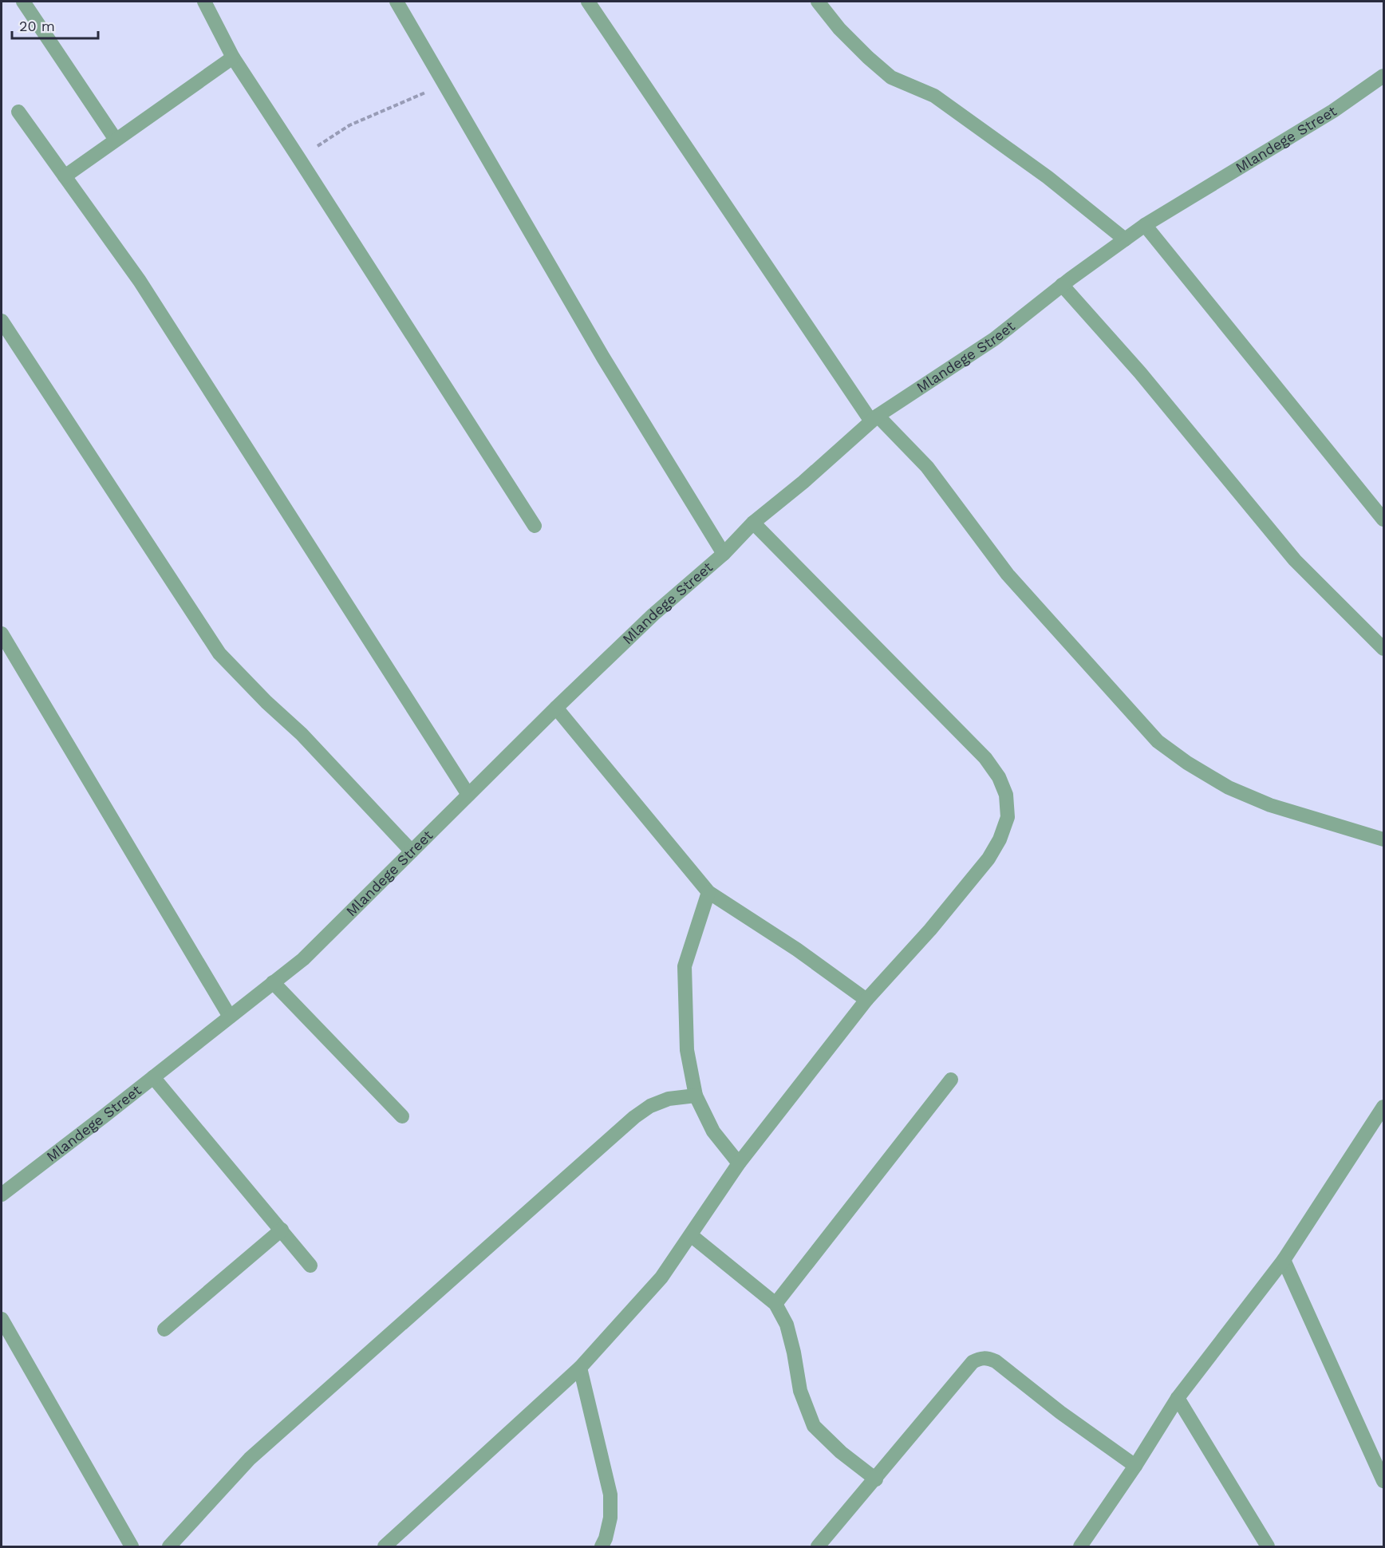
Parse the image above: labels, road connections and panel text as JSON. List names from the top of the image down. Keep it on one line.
{"streets":{"street":["Mlandege Street"]},"scale_bar":"20 m"}
